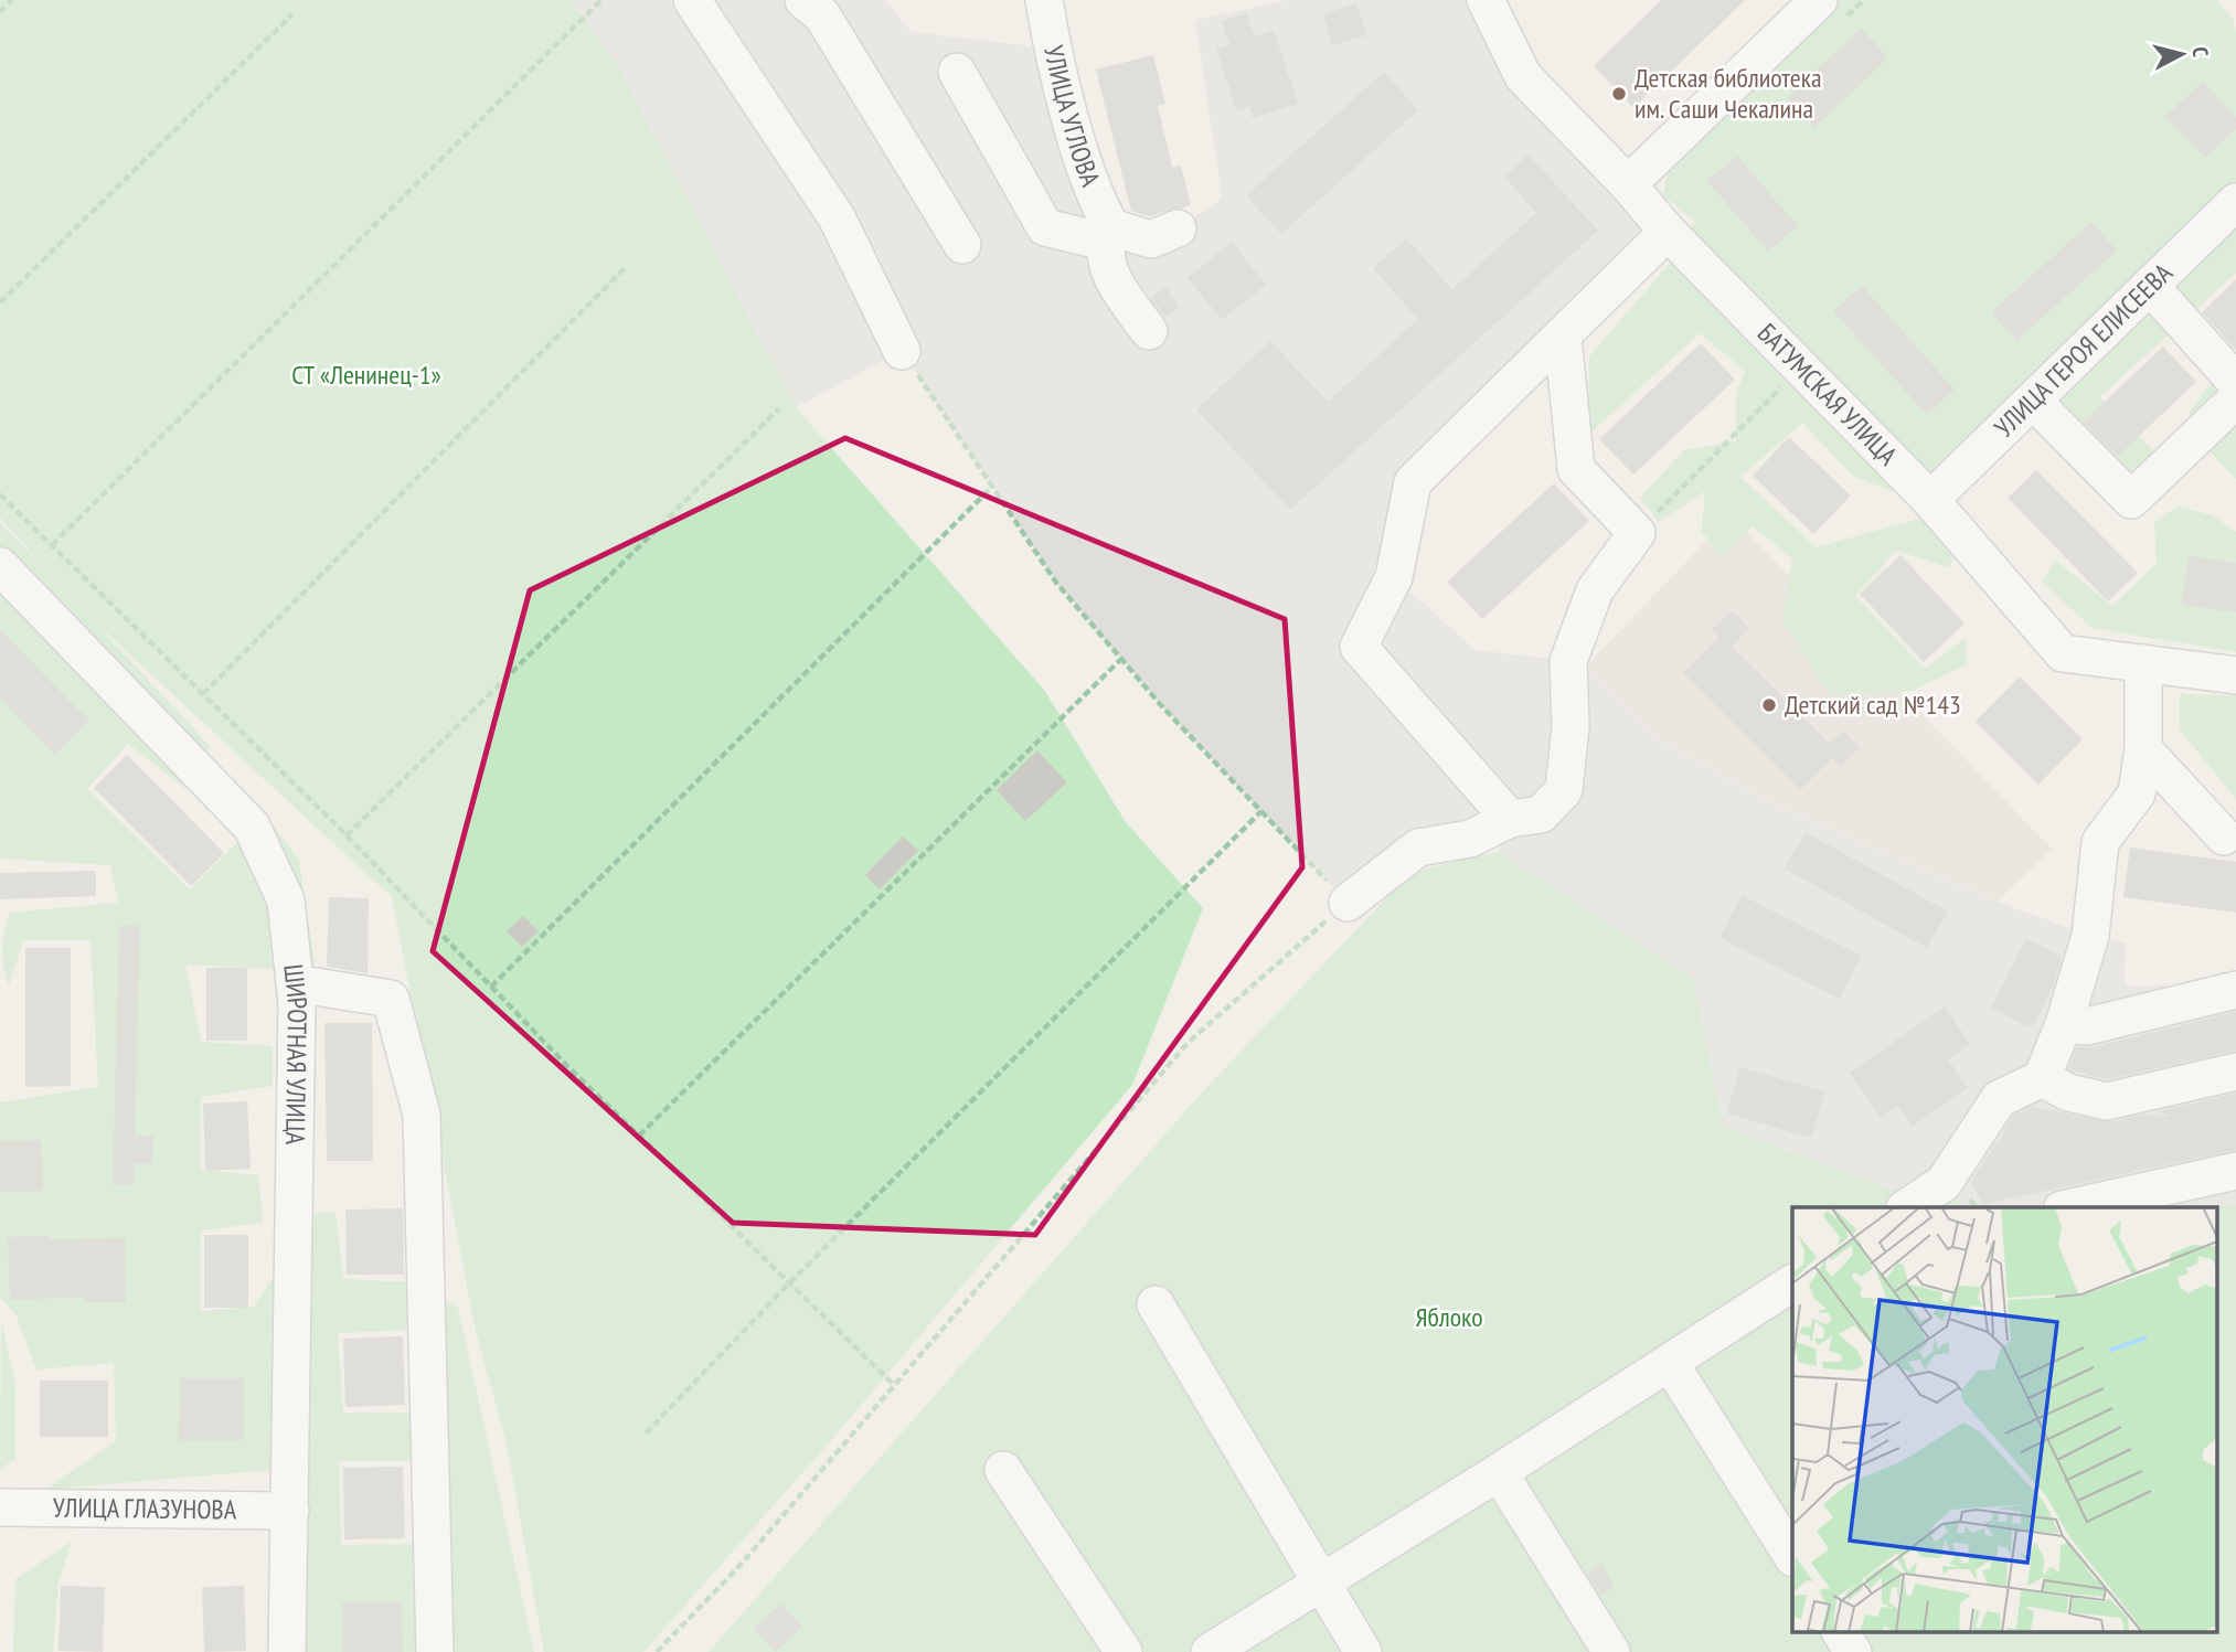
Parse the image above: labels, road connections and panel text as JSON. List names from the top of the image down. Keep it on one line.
{"streets":{"street":["УЛИЦА УГЛОВА","УЛИЦА ГЕРОЯ ЕЛИСЕЕВА","БАТУМСКАЯ УЛИЦА","ШИРОТНАЯ УЛИЦА","УЛИЦА ГЛАЗУНОВА"]},"crossings":[["УЛИЦА ГЕРОЯ ЕЛИСЕЕВА","БАТУМСКАЯ УЛИЦА"],["ШИРОТНАЯ УЛИЦА","УЛИЦА ГЛАЗУНОВА"]],"parks":["СТ «Ленинец-1»","Яблоко"],"places":["Детская библиотека им. Саши Чекалина","Детский сад №143"],"north":"right"}
